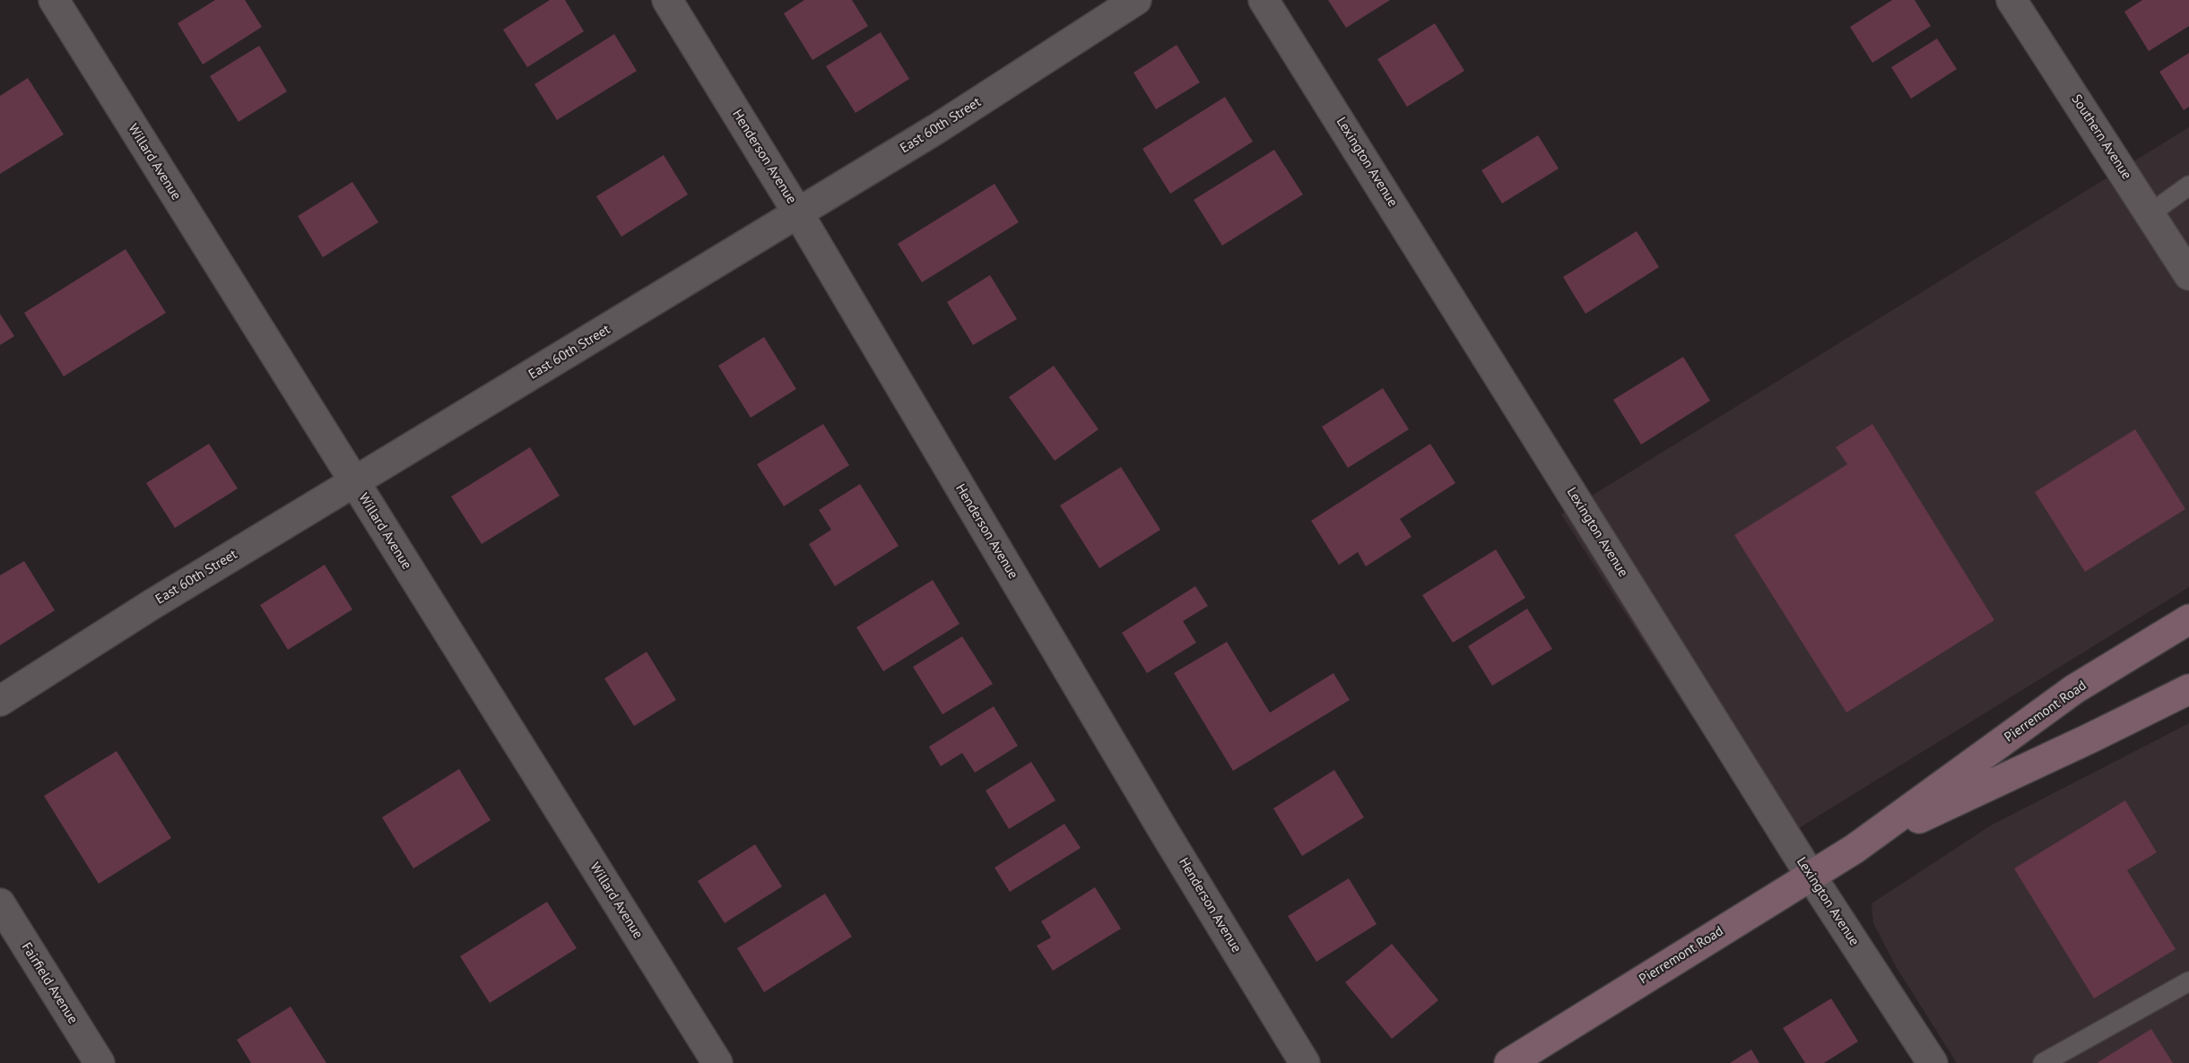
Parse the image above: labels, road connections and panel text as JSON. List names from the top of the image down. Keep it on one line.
{"streets":{"main road":["Pierremont Road"],"street":["East 60th Street","Southern Avenue","Henderson Avenue","Willard Avenue","Lexington Avenue","Fairfield Avenue"]},"crossings":[["East 60th Street","Henderson Avenue"],["East 60th Street","Willard Avenue"],["Lexington Avenue","Pierremont Road"]]}
